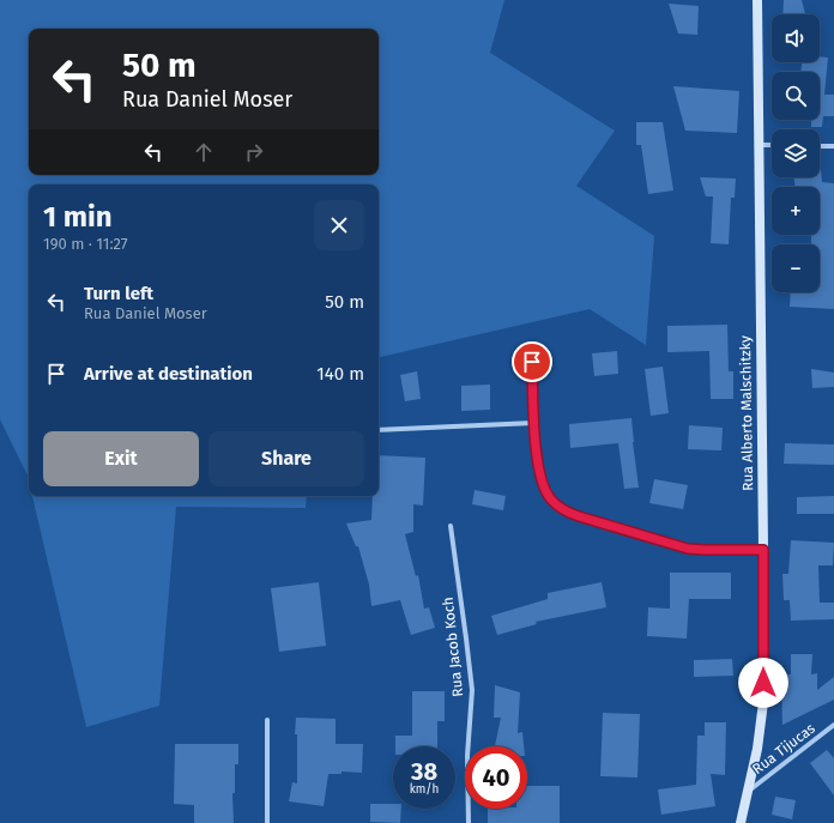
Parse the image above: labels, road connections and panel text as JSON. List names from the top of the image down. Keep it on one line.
{"streets":{"street":["Rua Alberto Malschitzky","Rua Jacob Koch","Rua Tijucas"]},"crossings":[["Rua Alberto Malschitzky","Rua Tijucas"]],"page":{"map_buttons":["+","−"],"turn":["50 m","Rua Daniel Moser"],"heading":["1 min","190 m · 11:27"],"list":[{"name":"Turn left","note":"Rua Daniel Moser","value":"50 m"},{"name":"Arrive at destination","value":"140 m"}],"buttons":["Exit","Share"],"speed":"38 km/h","limit":"40"}}
